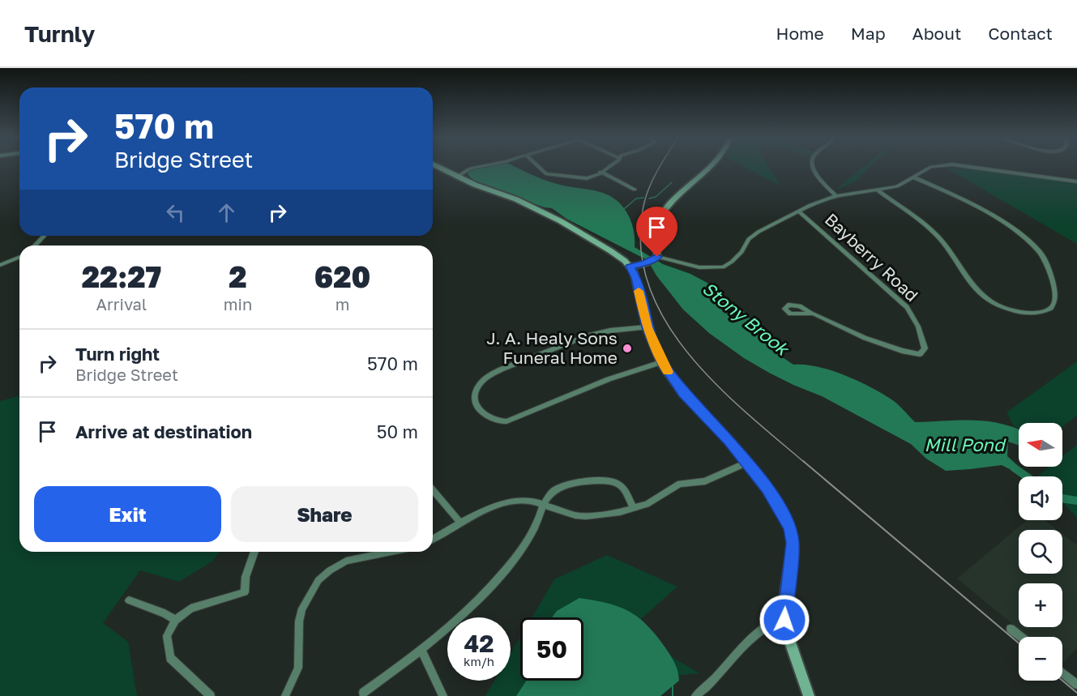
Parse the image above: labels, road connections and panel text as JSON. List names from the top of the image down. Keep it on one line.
{"streets":{"street":["Bayberry Road"]},"water":["Stony Brook","Mill Pond"],"places":["J. A. Healy Sons Funeral Home"],"north":"left","page":{"header":"Turnly","nav":["Home","Map","About","Contact"],"turn":["570 m","Bridge Street"],"eta":["22:27","Arrival","2","min","620","m"],"list":[{"name":"Turn right","note":"Bridge Street","value":"570 m"},{"name":"Arrive at destination","value":"50 m"}],"map_buttons":["+","−"],"buttons":["Exit","Share"],"speed":"42 km/h","limit":"50"}}
